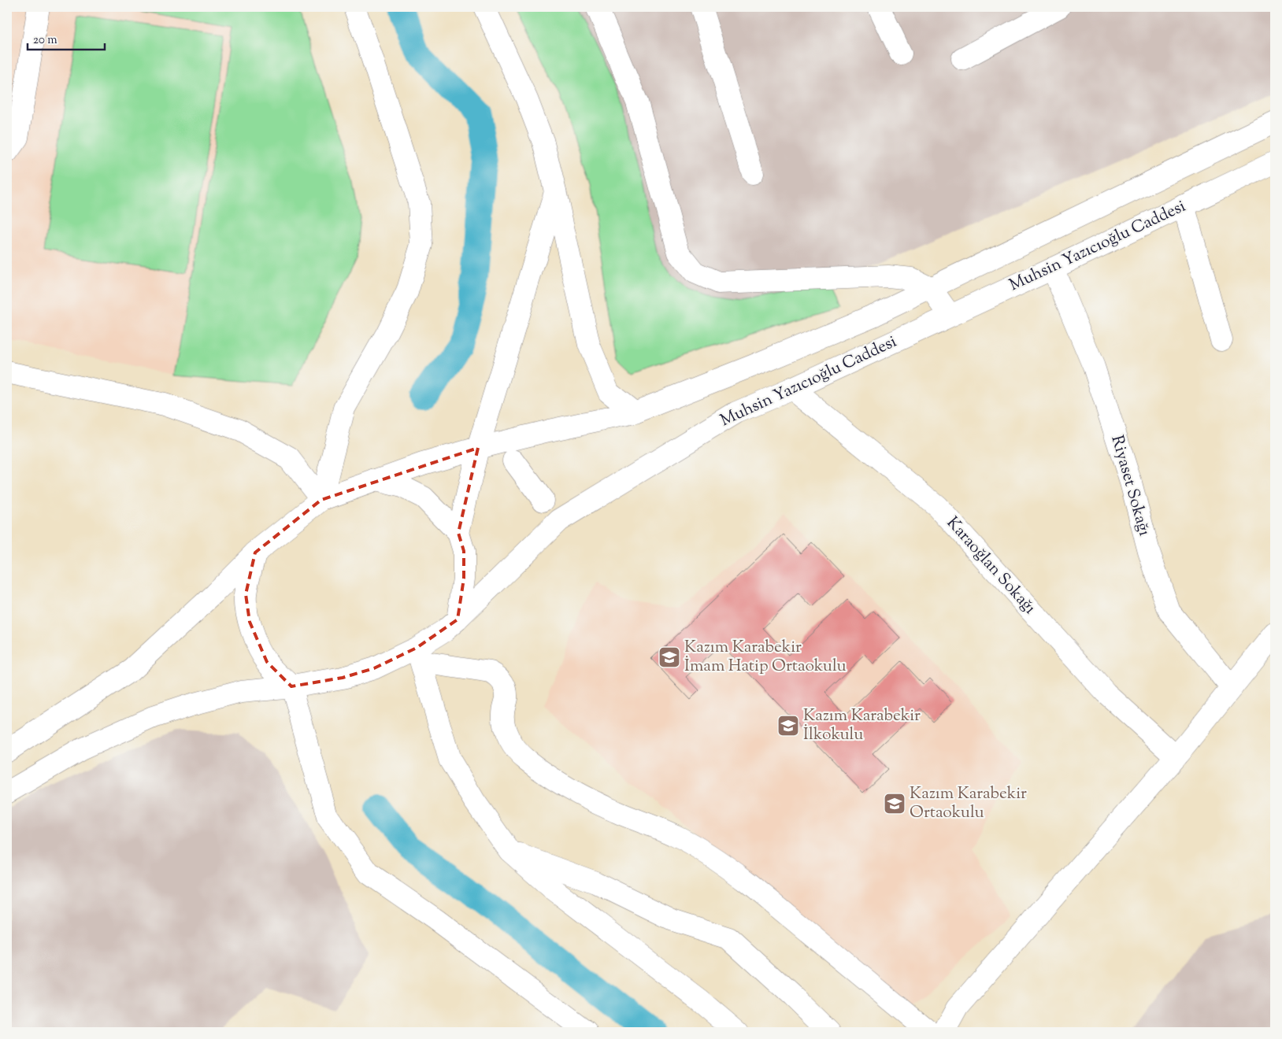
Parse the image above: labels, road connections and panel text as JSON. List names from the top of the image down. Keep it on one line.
{"streets":{"street":["Muhsin Yazıcıoğlu Caddesi","Riyaset Sokağı","Karaoğlan Sokağı"]},"crossings":[["Muhsin Yazıcıoğlu Caddesi","Riyaset Sokağı"],["Muhsin Yazıcıoğlu Caddesi","Karaoğlan Sokağı"]],"places":{"school or university":["Kazım Karabekir İmam Hatip Ortaokulu","Kazım Karabekir İlkokulu","Kazım Karabekir Ortaokulu"]},"scale_bar":"20 m"}
